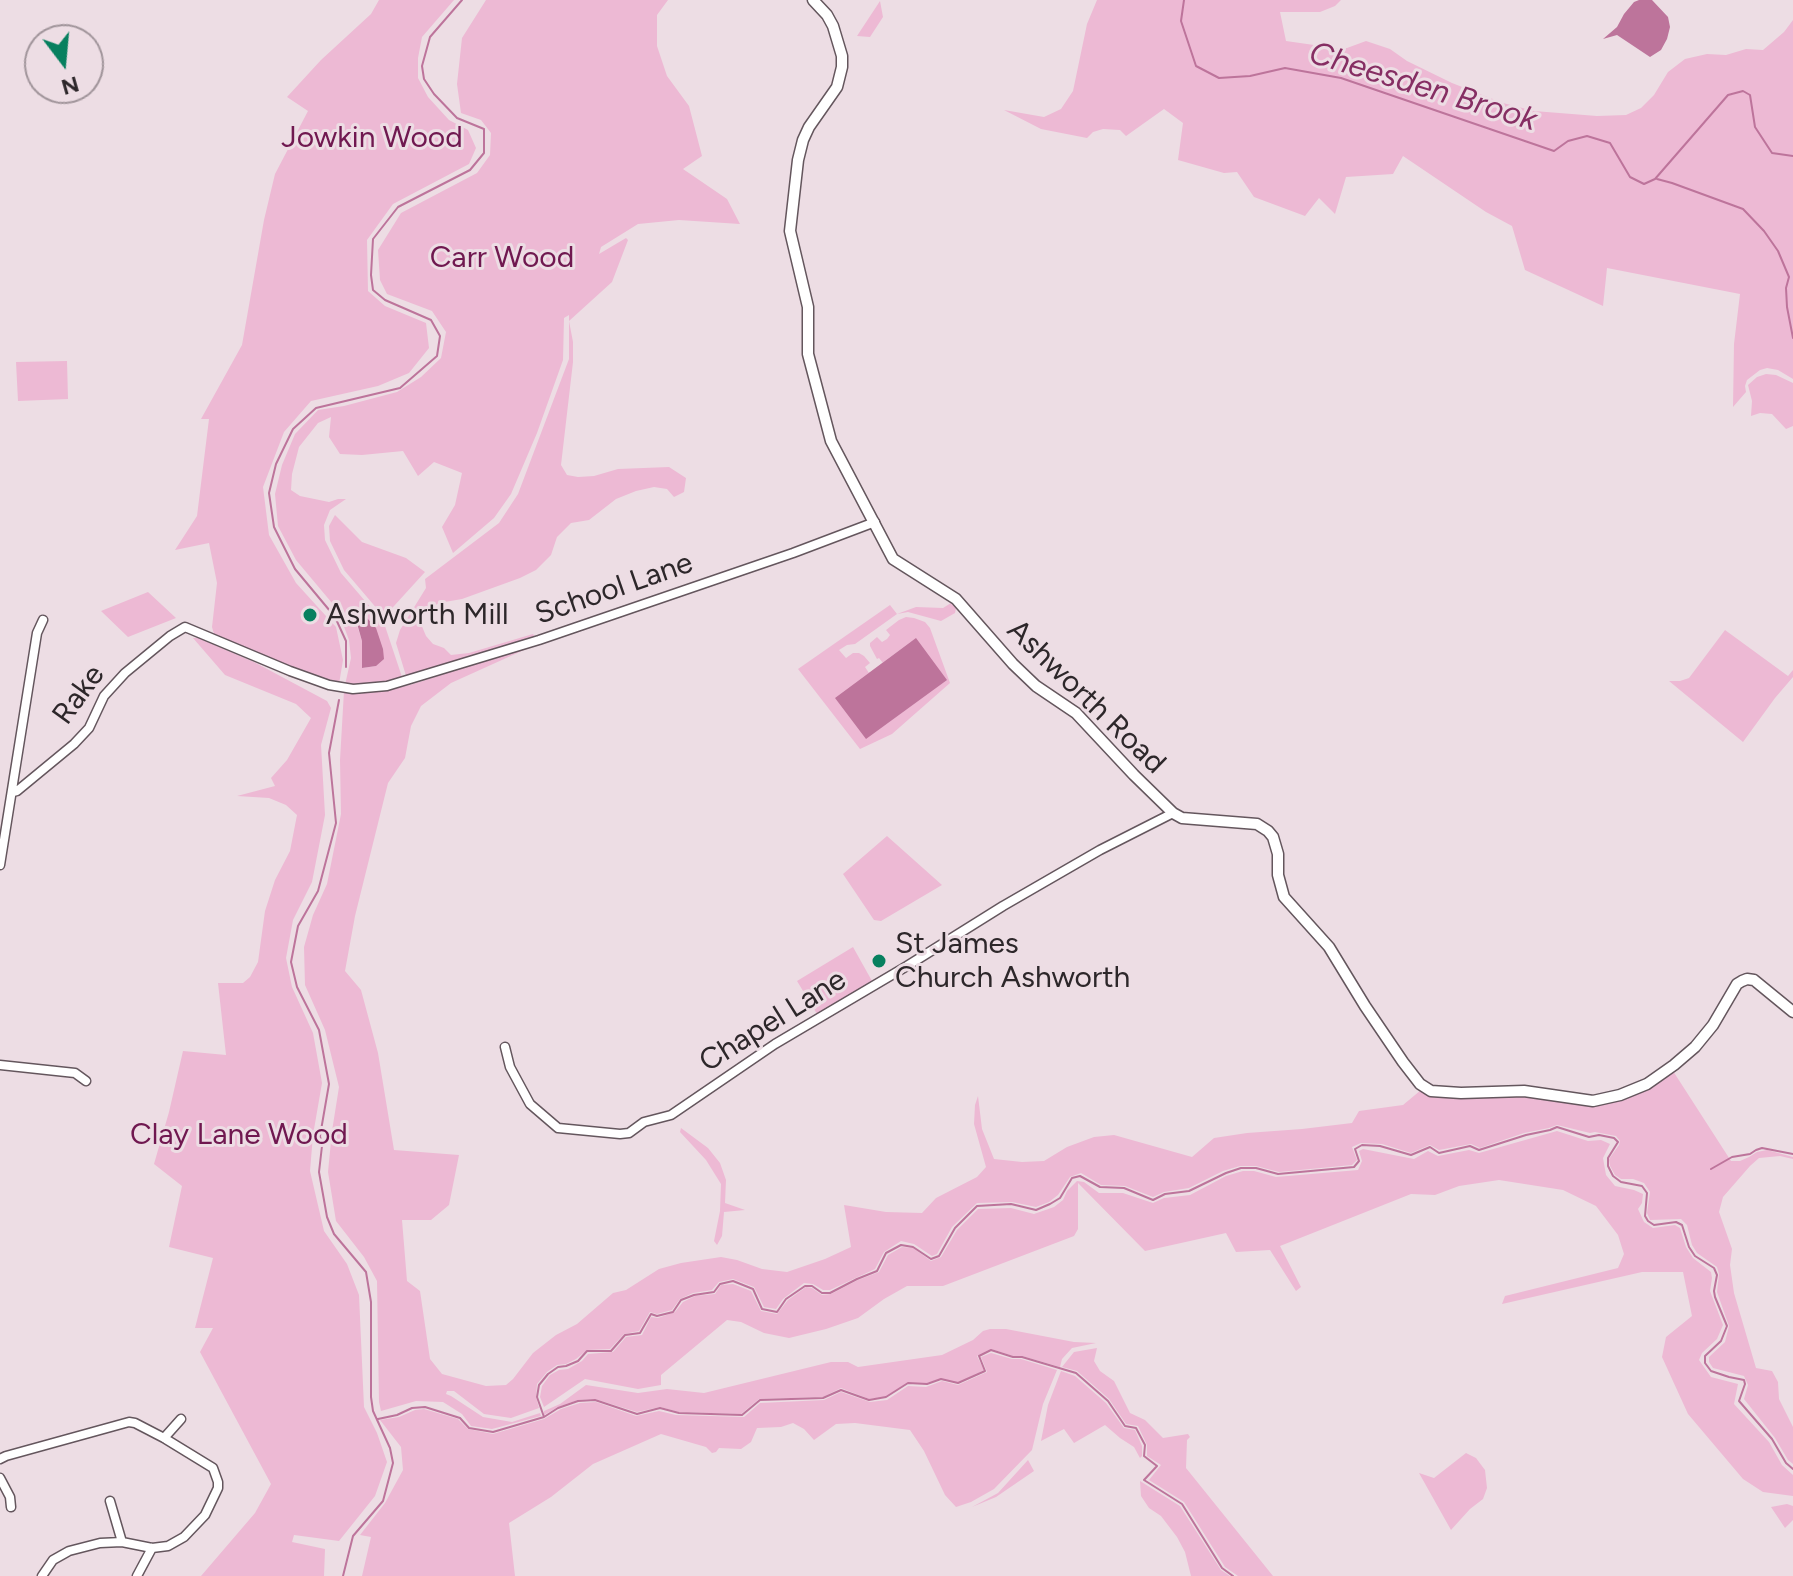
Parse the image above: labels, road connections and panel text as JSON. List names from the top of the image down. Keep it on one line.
{"streets":{"street":["School Lane","Rake","Ashworth Road","Chapel Lane"]},"crossings":[["School Lane","Rake"],["School Lane","Ashworth Road"],["Ashworth Road","Chapel Lane"]],"water":["Cheesden Brook"],"parks":["Jowkin Wood","Carr Wood","Clay Lane Wood"],"places":["Ashworth Mill","St James Church Ashworth"],"north":"bottom"}
